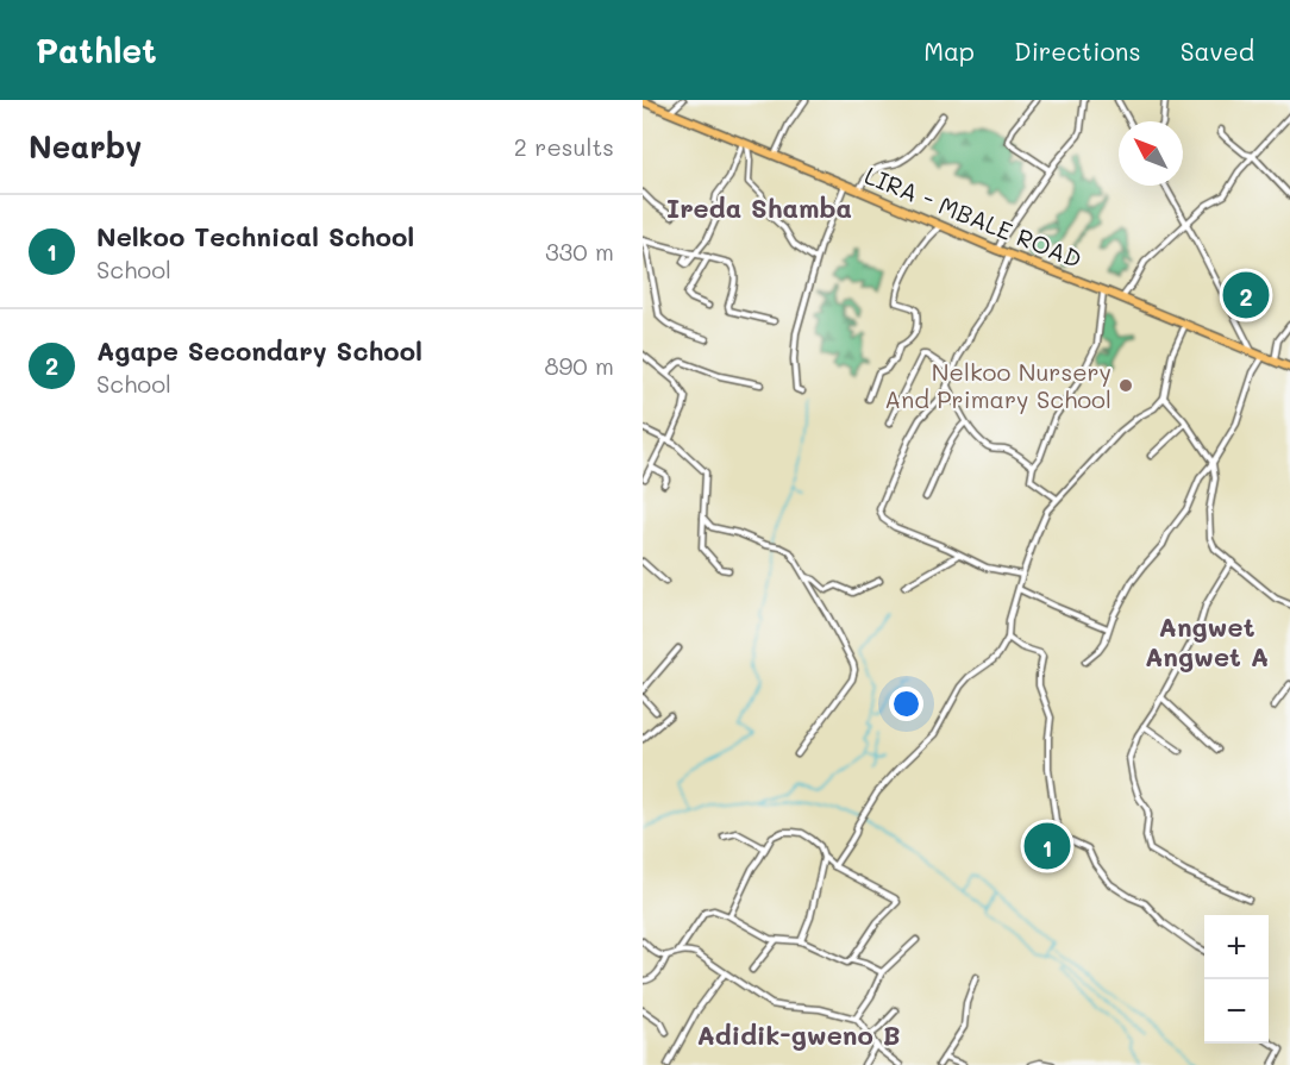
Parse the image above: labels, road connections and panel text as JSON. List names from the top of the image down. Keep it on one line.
{"streets":{"main road":["LIRA - MBALE ROAD"]},"districts":["Ireda Shamba","Angwet Angwet A","Adidik-gweno B"],"places":["Nelkoo Nursery And Primary School"],"north":"top left","page":{"header":"Pathlet","nav":["Map","Directions","Saved"],"heading":["Nearby","2 results"],"list":[{"mark":"1","name":"Nelkoo Technical School","note":"School","value":"330 m"},{"mark":"2","name":"Agape Secondary School","note":"School","value":"890 m"}],"pins":["2","1"],"map_buttons":["+","−"]}}
